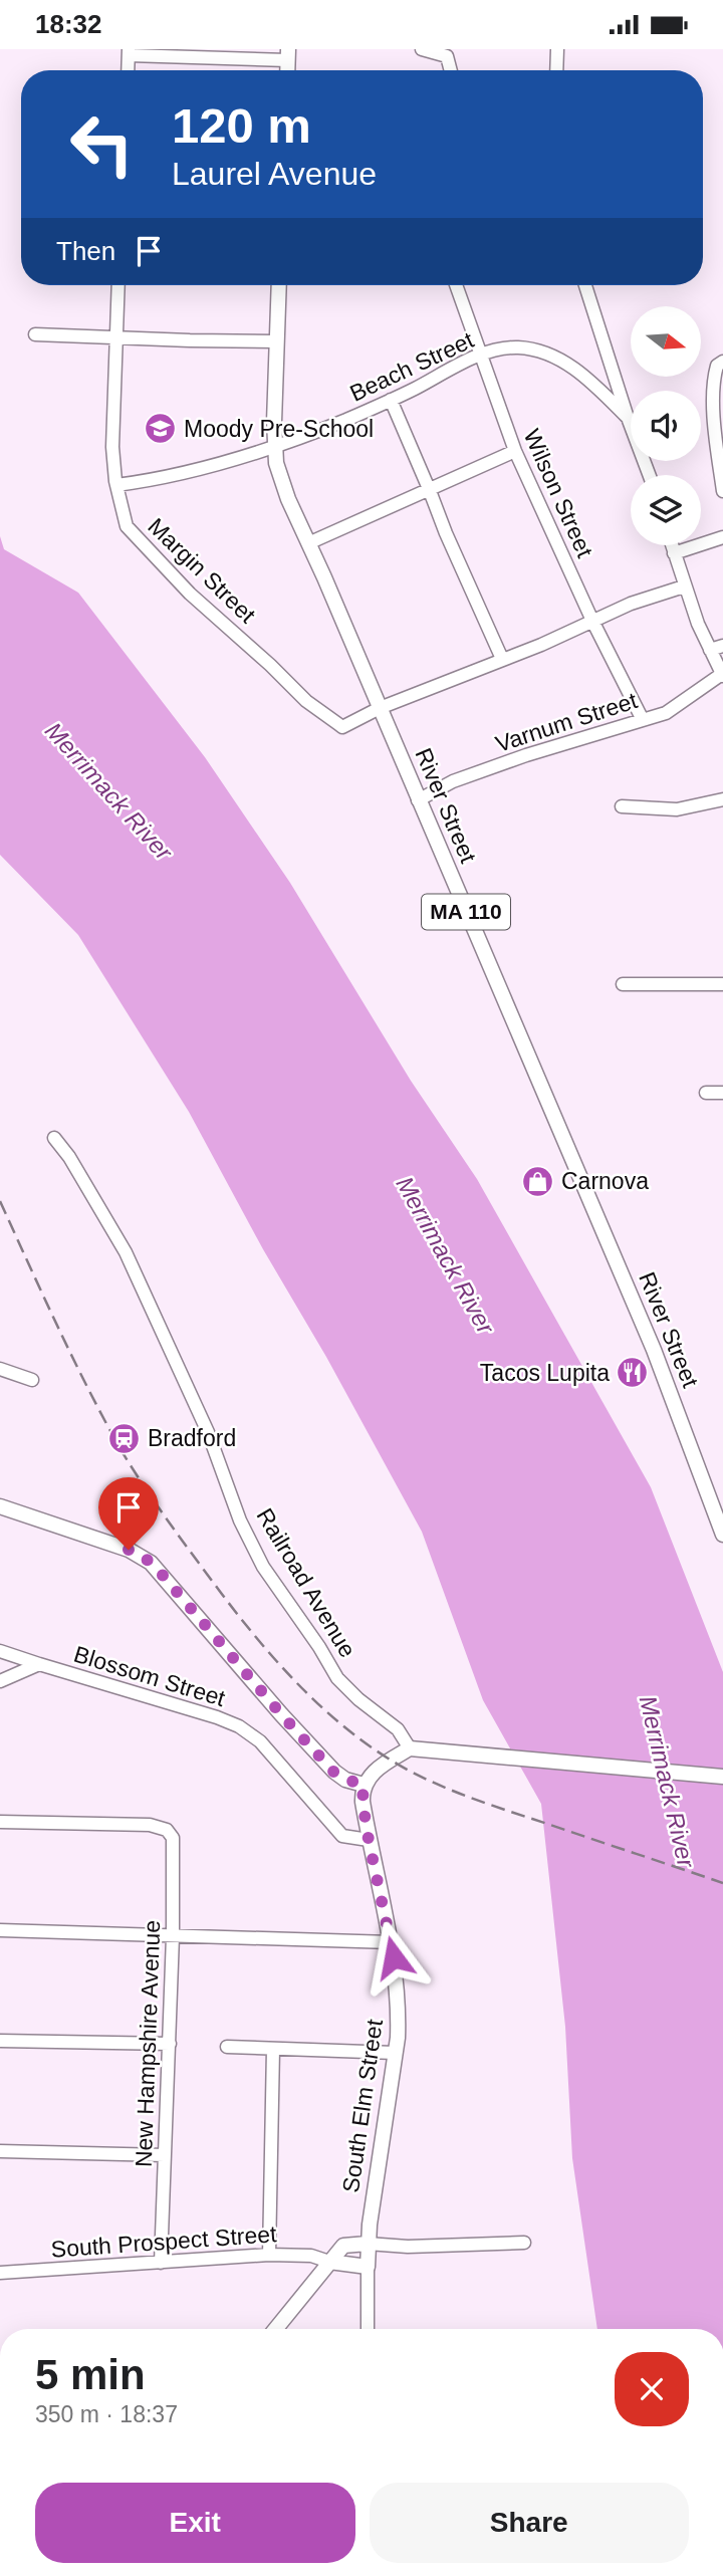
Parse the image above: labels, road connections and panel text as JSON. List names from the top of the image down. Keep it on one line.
{"streets":{"main road":["River Street","MA 110","South Elm Street"],"street":["Beach Street","Wilson Street","Margin Street","Varnum Street","Railroad Avenue","Blossom Street","New Hampshire Avenue","South Prospect Street"]},"crossings":[["Beach Street","Wilson Street"],["Beach Street","Margin Street"],["Beach Street","River Street"],["Wilson Street","Varnum Street"],["Margin Street","River Street"],["Varnum Street","River Street"],["Blossom Street","South Elm Street"],["New Hampshire Avenue","South Prospect Street"]],"water":["Merrimack River"],"places":{"school or university":["Moody Pre-School"],"shop":["Carnova"],"restaurant":["Tacos Lupita"],"station":["Bradford"]},"north":"right","page":{"status":"18:32","turn":["120 m","Laurel Avenue"],"then":"Then","heading":["5 min","350 m · 18:37"],"buttons":["Exit","Share"]}}
